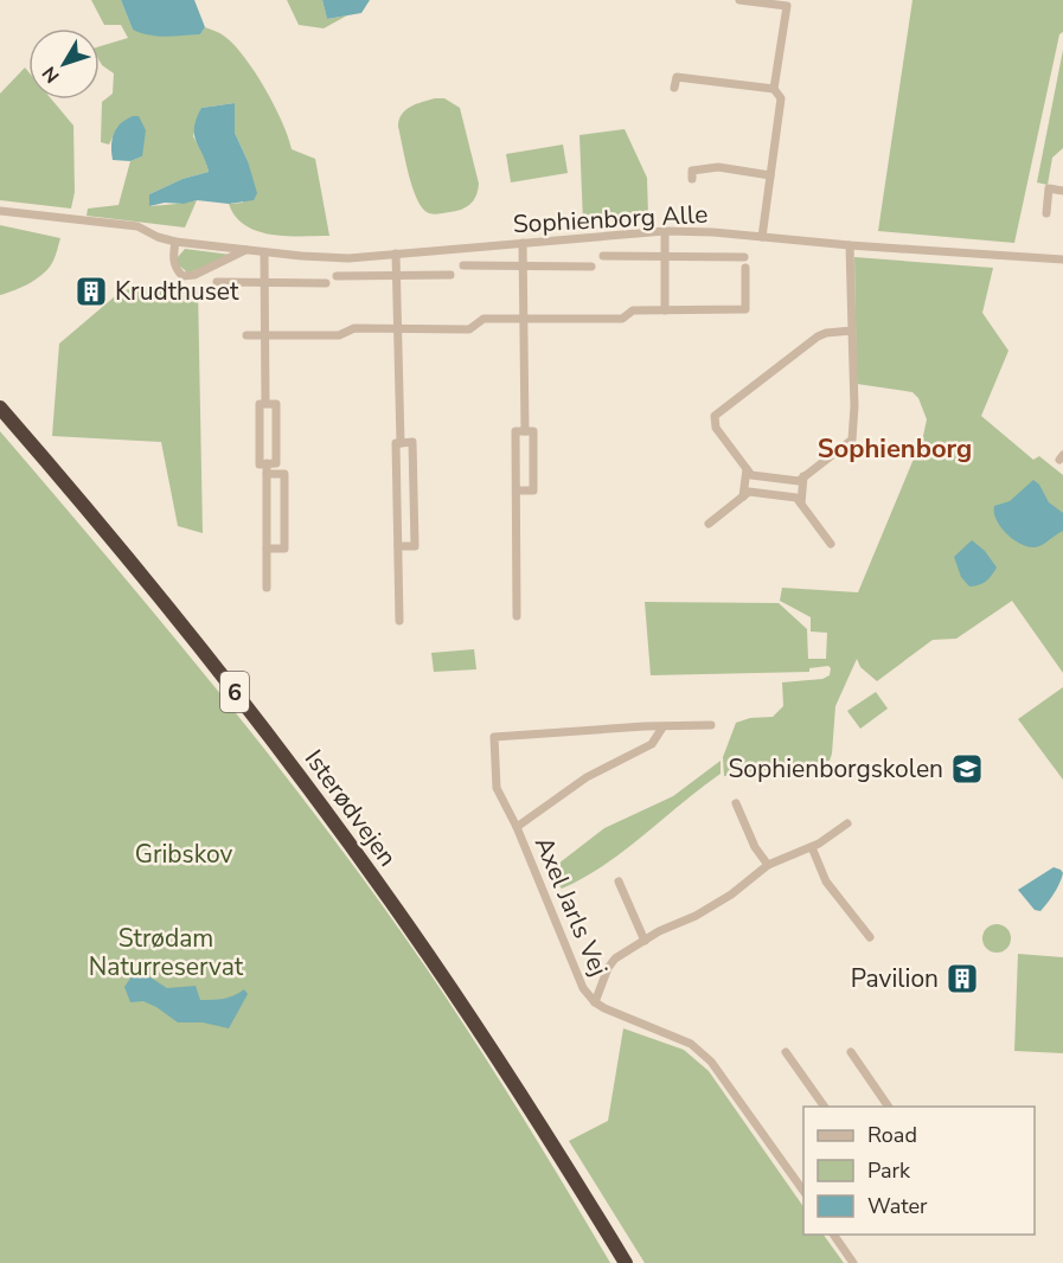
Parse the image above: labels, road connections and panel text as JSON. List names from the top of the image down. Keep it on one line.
{"streets":{"highway":["6","Isterødvejen"],"street":["Sophienborg Alle","Axel Jarls Vej"]},"districts":["Sophienborg"],"parks":["Gribskov","Strødam Naturreservat"],"places":{"building":["Krudthuset","Pavilion"],"school or university":["Sophienborgskolen"]},"legend":["Road","Park","Water"],"north":"bottom left"}
